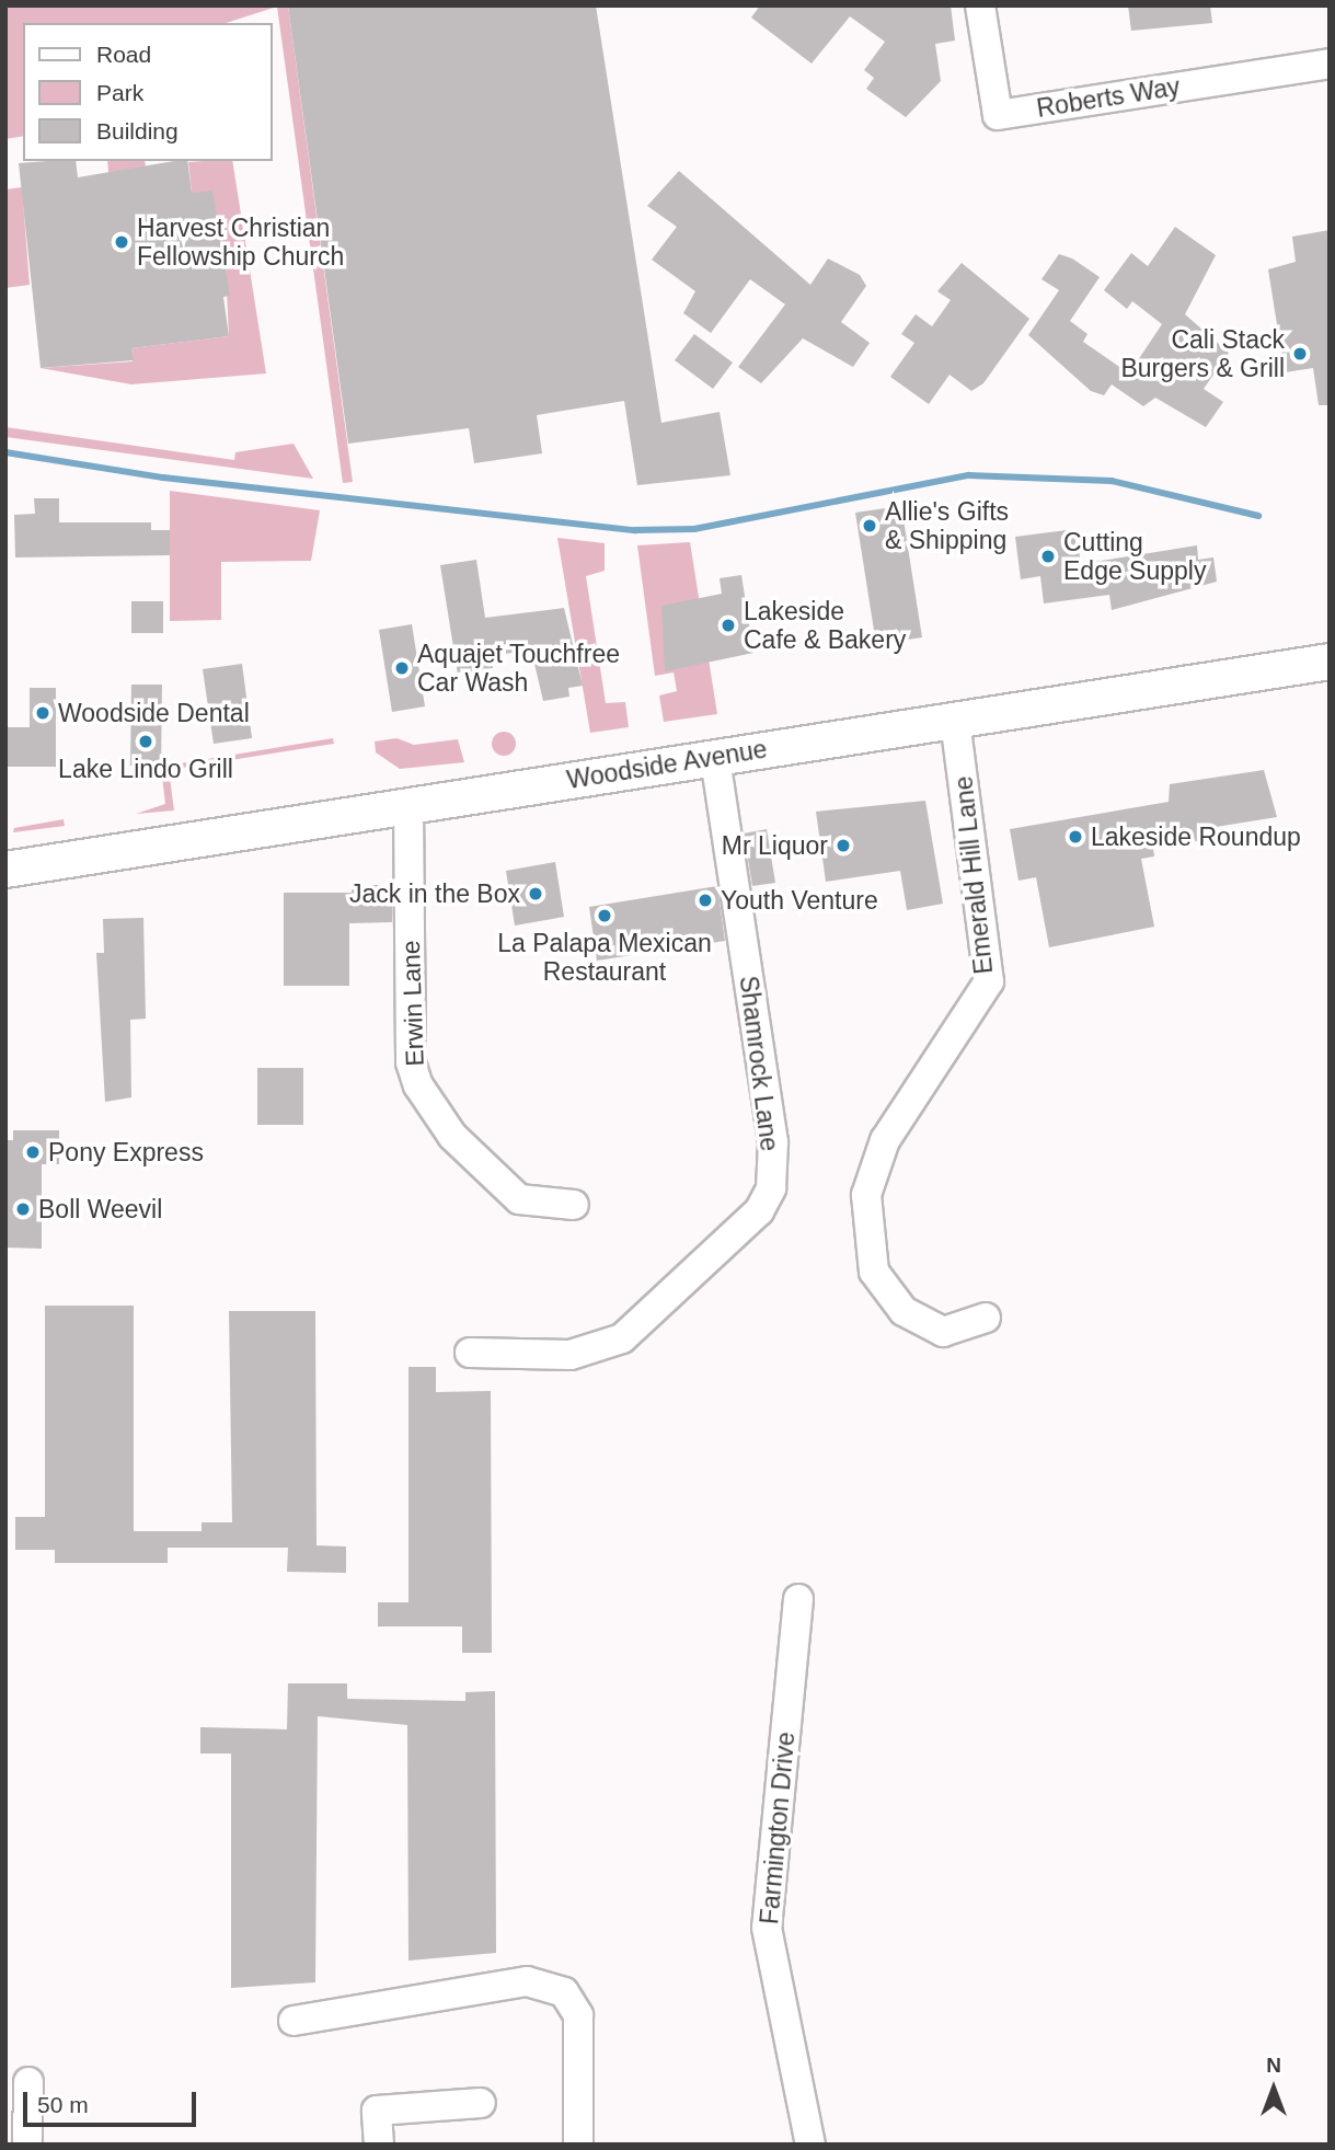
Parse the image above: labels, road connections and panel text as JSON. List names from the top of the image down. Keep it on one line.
{"streets":{"main road":["Woodside Avenue"],"street":["Roberts Way","Emerald Hill Lane","Erwin Lane","Shamrock Lane","Farmington Drive"]},"crossings":[["Woodside Avenue","Emerald Hill Lane"],["Woodside Avenue","Erwin Lane"],["Woodside Avenue","Shamrock Lane"]],"places":["Harvest Christian Fellowship Church","Cali Stack Burgers & Grill","Allie's Gifts & Shipping","Cutting Edge Supply","Lakeside Cafe & Bakery","Aquajet Touchfree Car Wash","Woodside Dental","Lake Lindo Grill","Lakeside Roundup","Mr Liquor","Jack in the Box","Youth Venture","La Palapa Mexican Restaurant","Pony Express","Boll Weevil"],"legend":["Road","Park","Building"],"scale_bar":"50 m","north":"top"}
